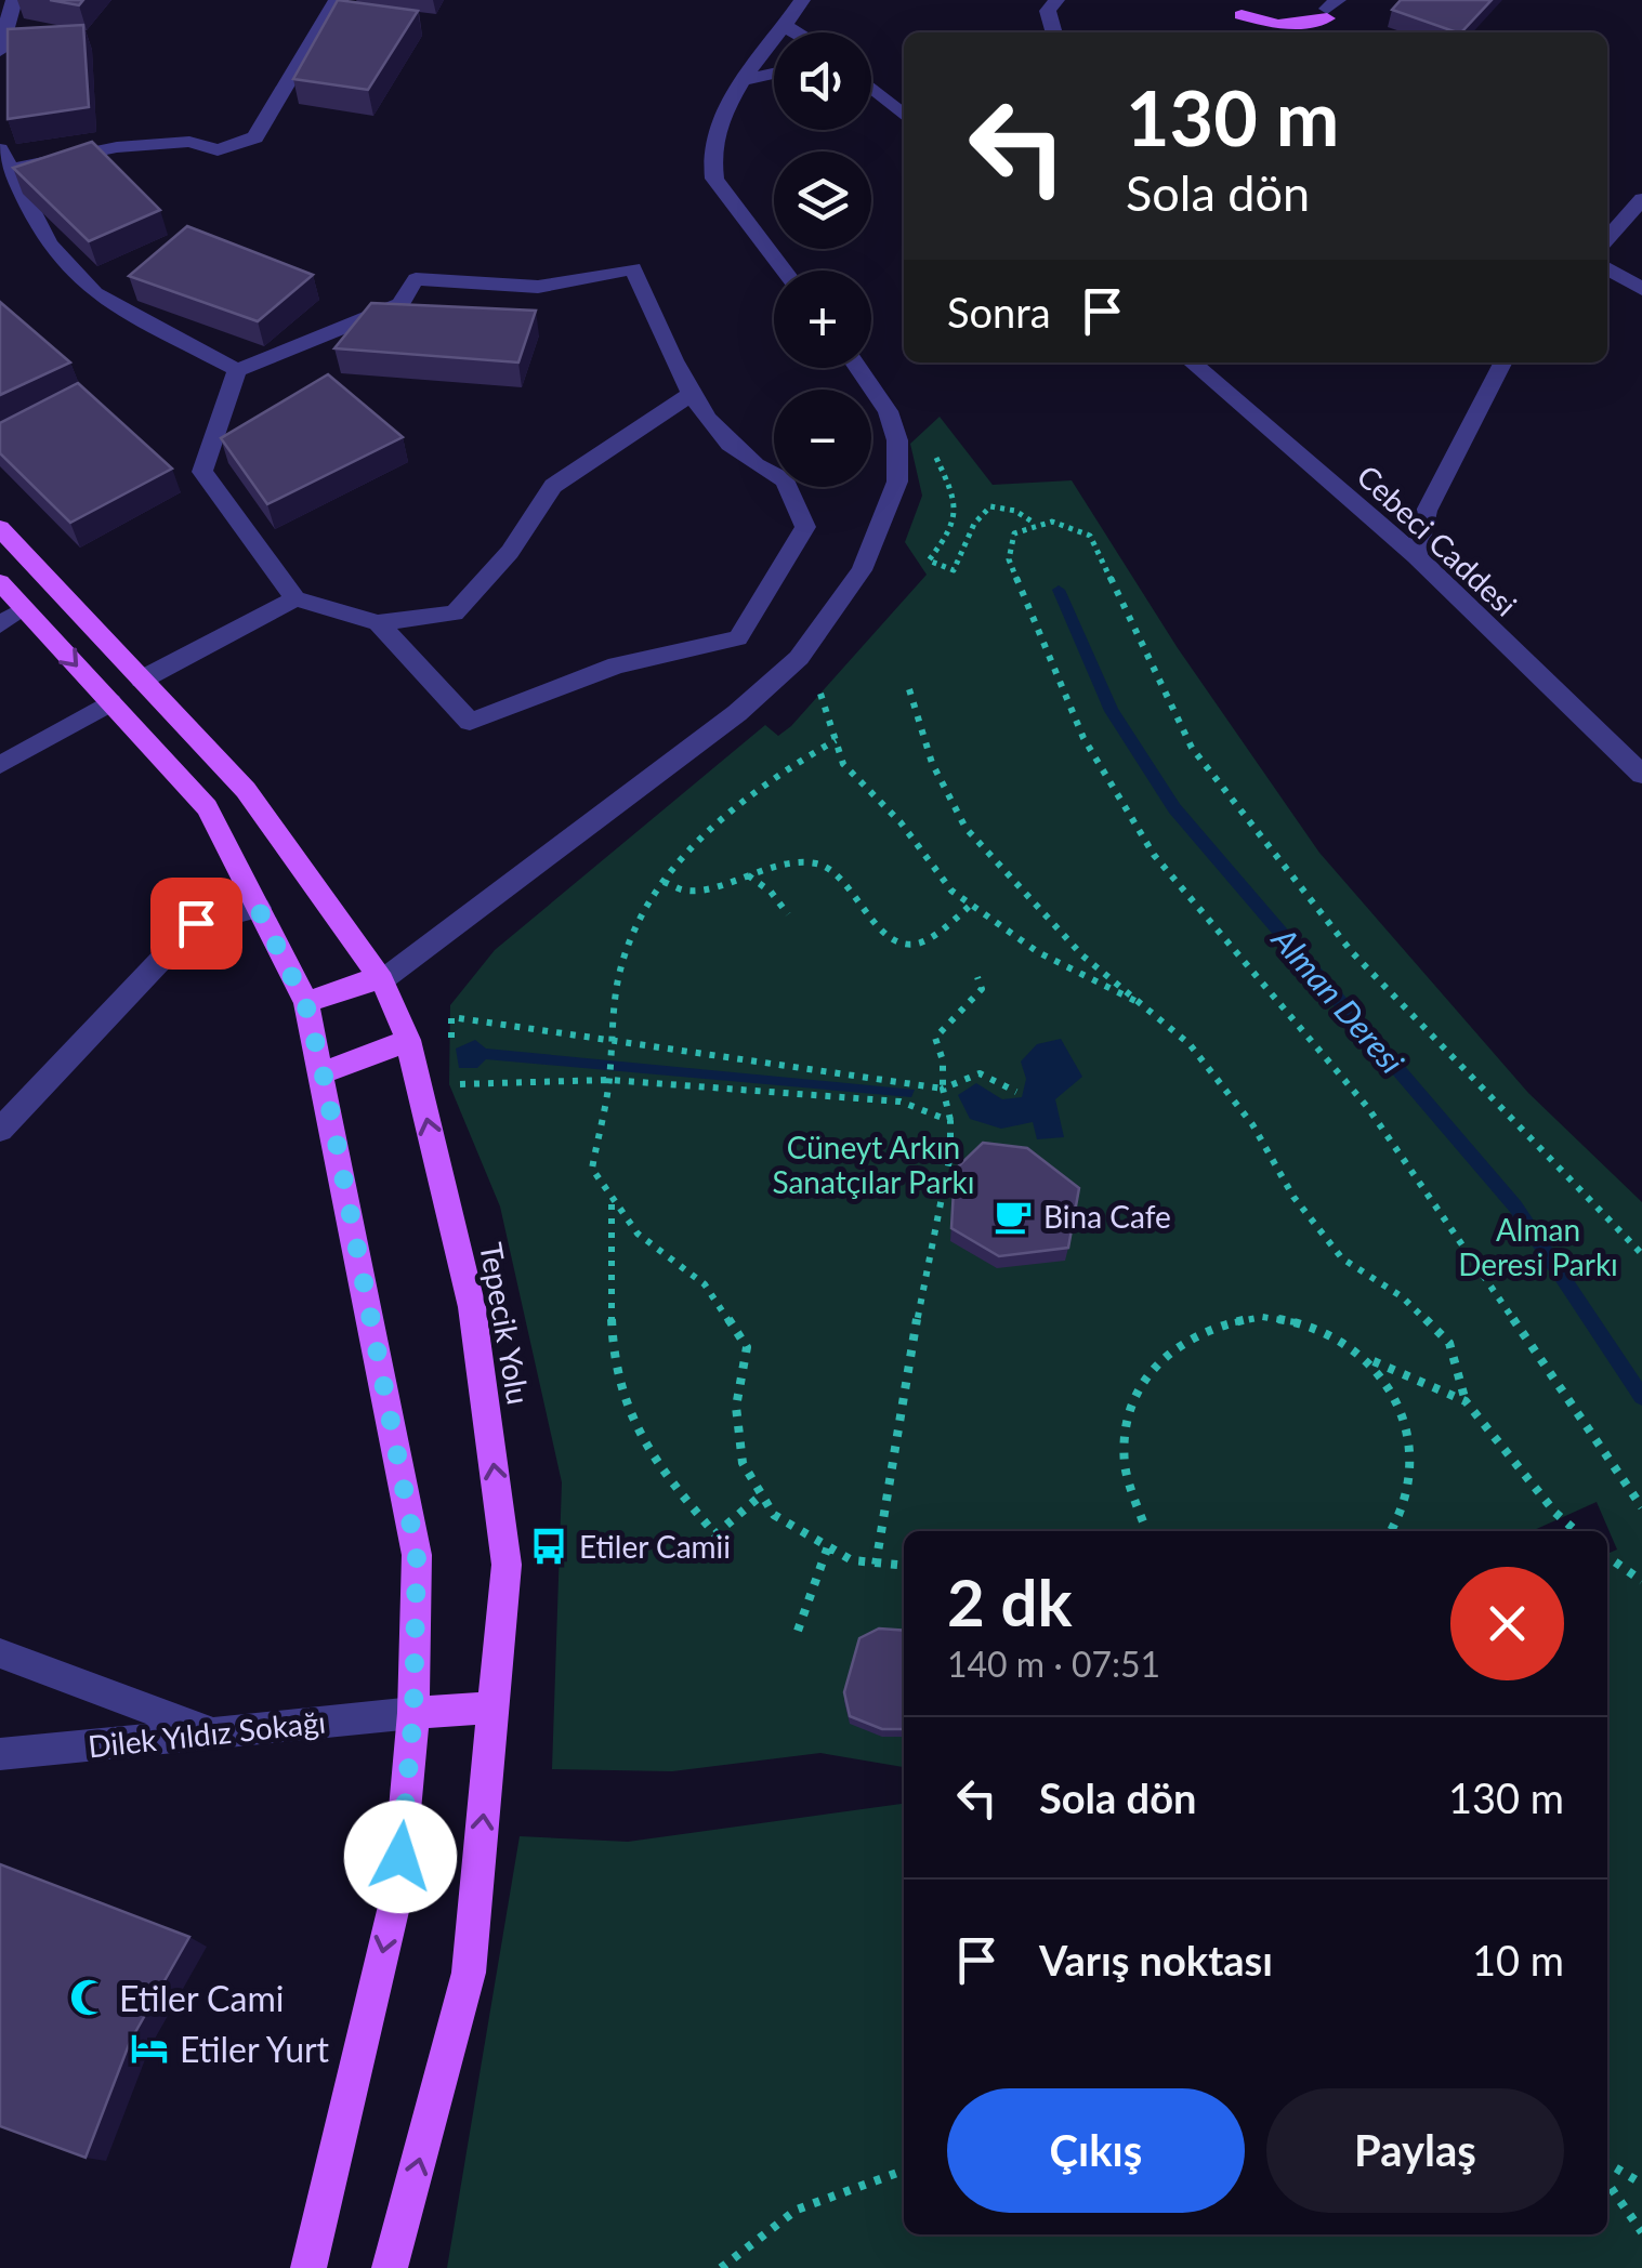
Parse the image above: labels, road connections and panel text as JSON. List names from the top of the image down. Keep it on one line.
{"streets":{"main road":["Tepecik Yolu"],"street":["Cebeci Caddesi","Dilek Yıldız Sokağı"]},"water":["Alman Deresi"],"parks":["Cüneyt Arkın Sanatçılar Parkı","Alman Deresi Parkı"],"places":{"cafe":["Bina Cafe"],"bus stop":["Etiler Camii"],"mosque":["Etiler Cami"],"hotel":["Etiler Yurt"]},"page":{"map_buttons":["+","−"],"turn":["130 m","Sola dön"],"then":"Sonra","heading":["2 dk","140 m · 07:51"],"list":[{"name":"Sola dön","value":"130 m"},{"name":"Varış noktası","value":"10 m"}],"buttons":["Çıkış","Paylaş"]}}
